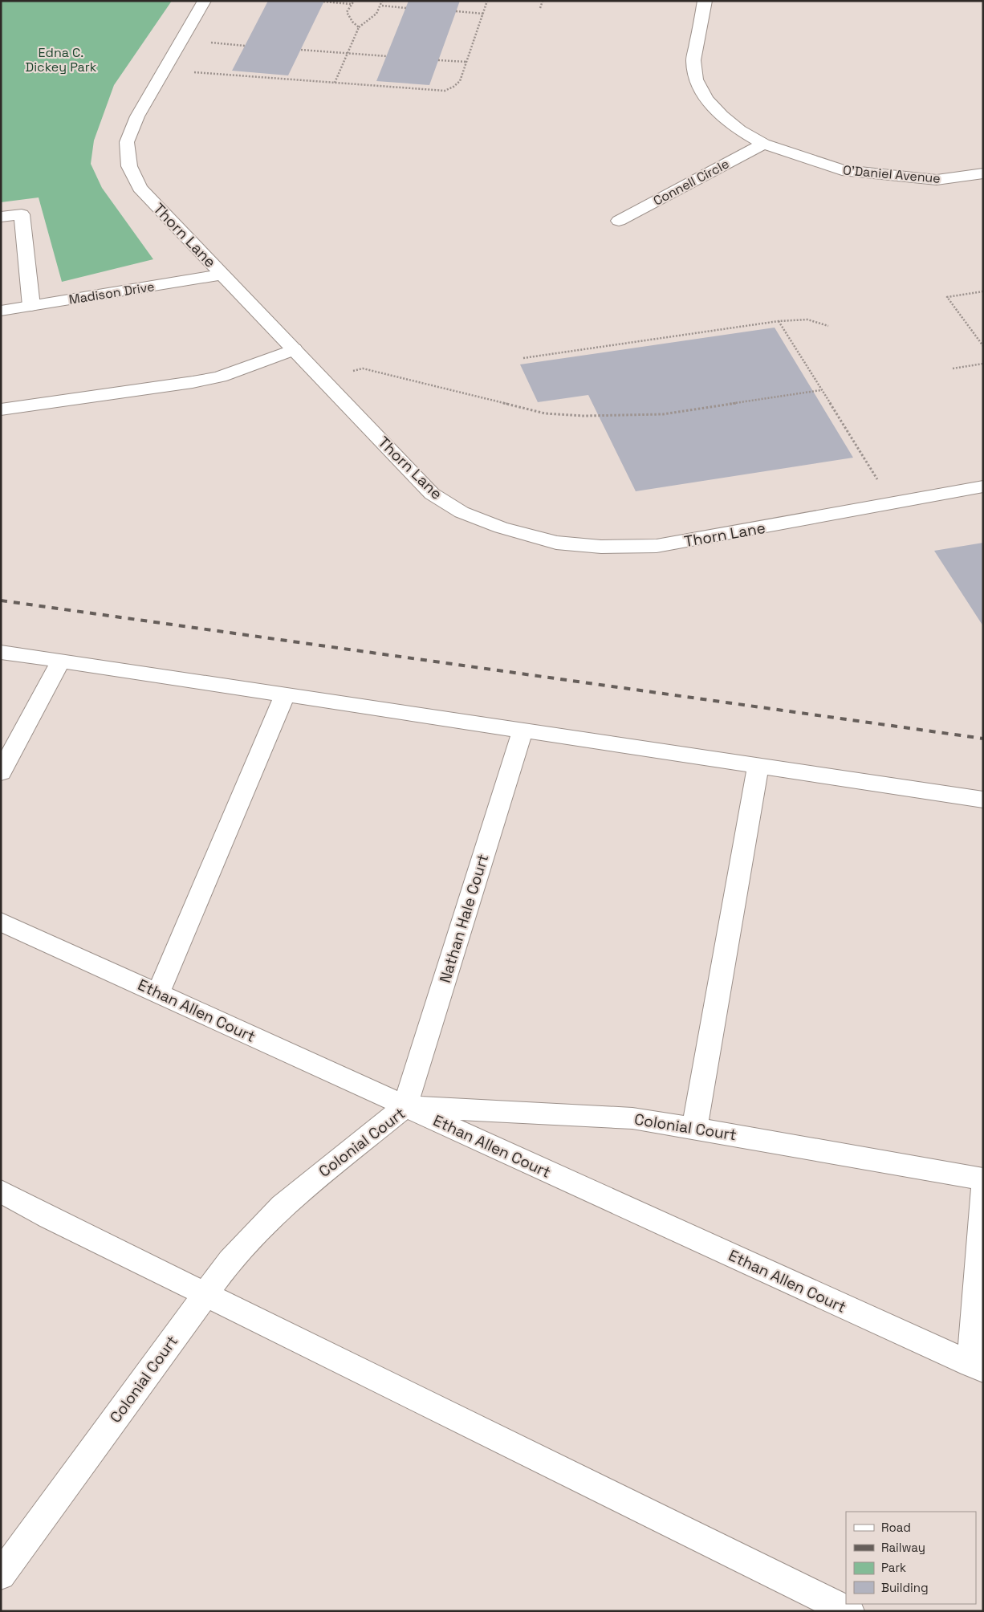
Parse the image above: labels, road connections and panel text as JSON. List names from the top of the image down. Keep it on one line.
{"streets":{"street":["O'Daniel Avenue","Connell Circle","Thorn Lane","Madison Drive","Nathan Hale Court","Ethan Allen Court","Colonial Court"]},"crossings":[["O'Daniel Avenue","Connell Circle"],["Thorn Lane","Madison Drive"],["Nathan Hale Court","Ethan Allen Court"],["Nathan Hale Court","Colonial Court"],["Ethan Allen Court","Colonial Court"]],"parks":["Edna C. Dickey Park"],"legend":["Road","Railway","Park","Building"]}
